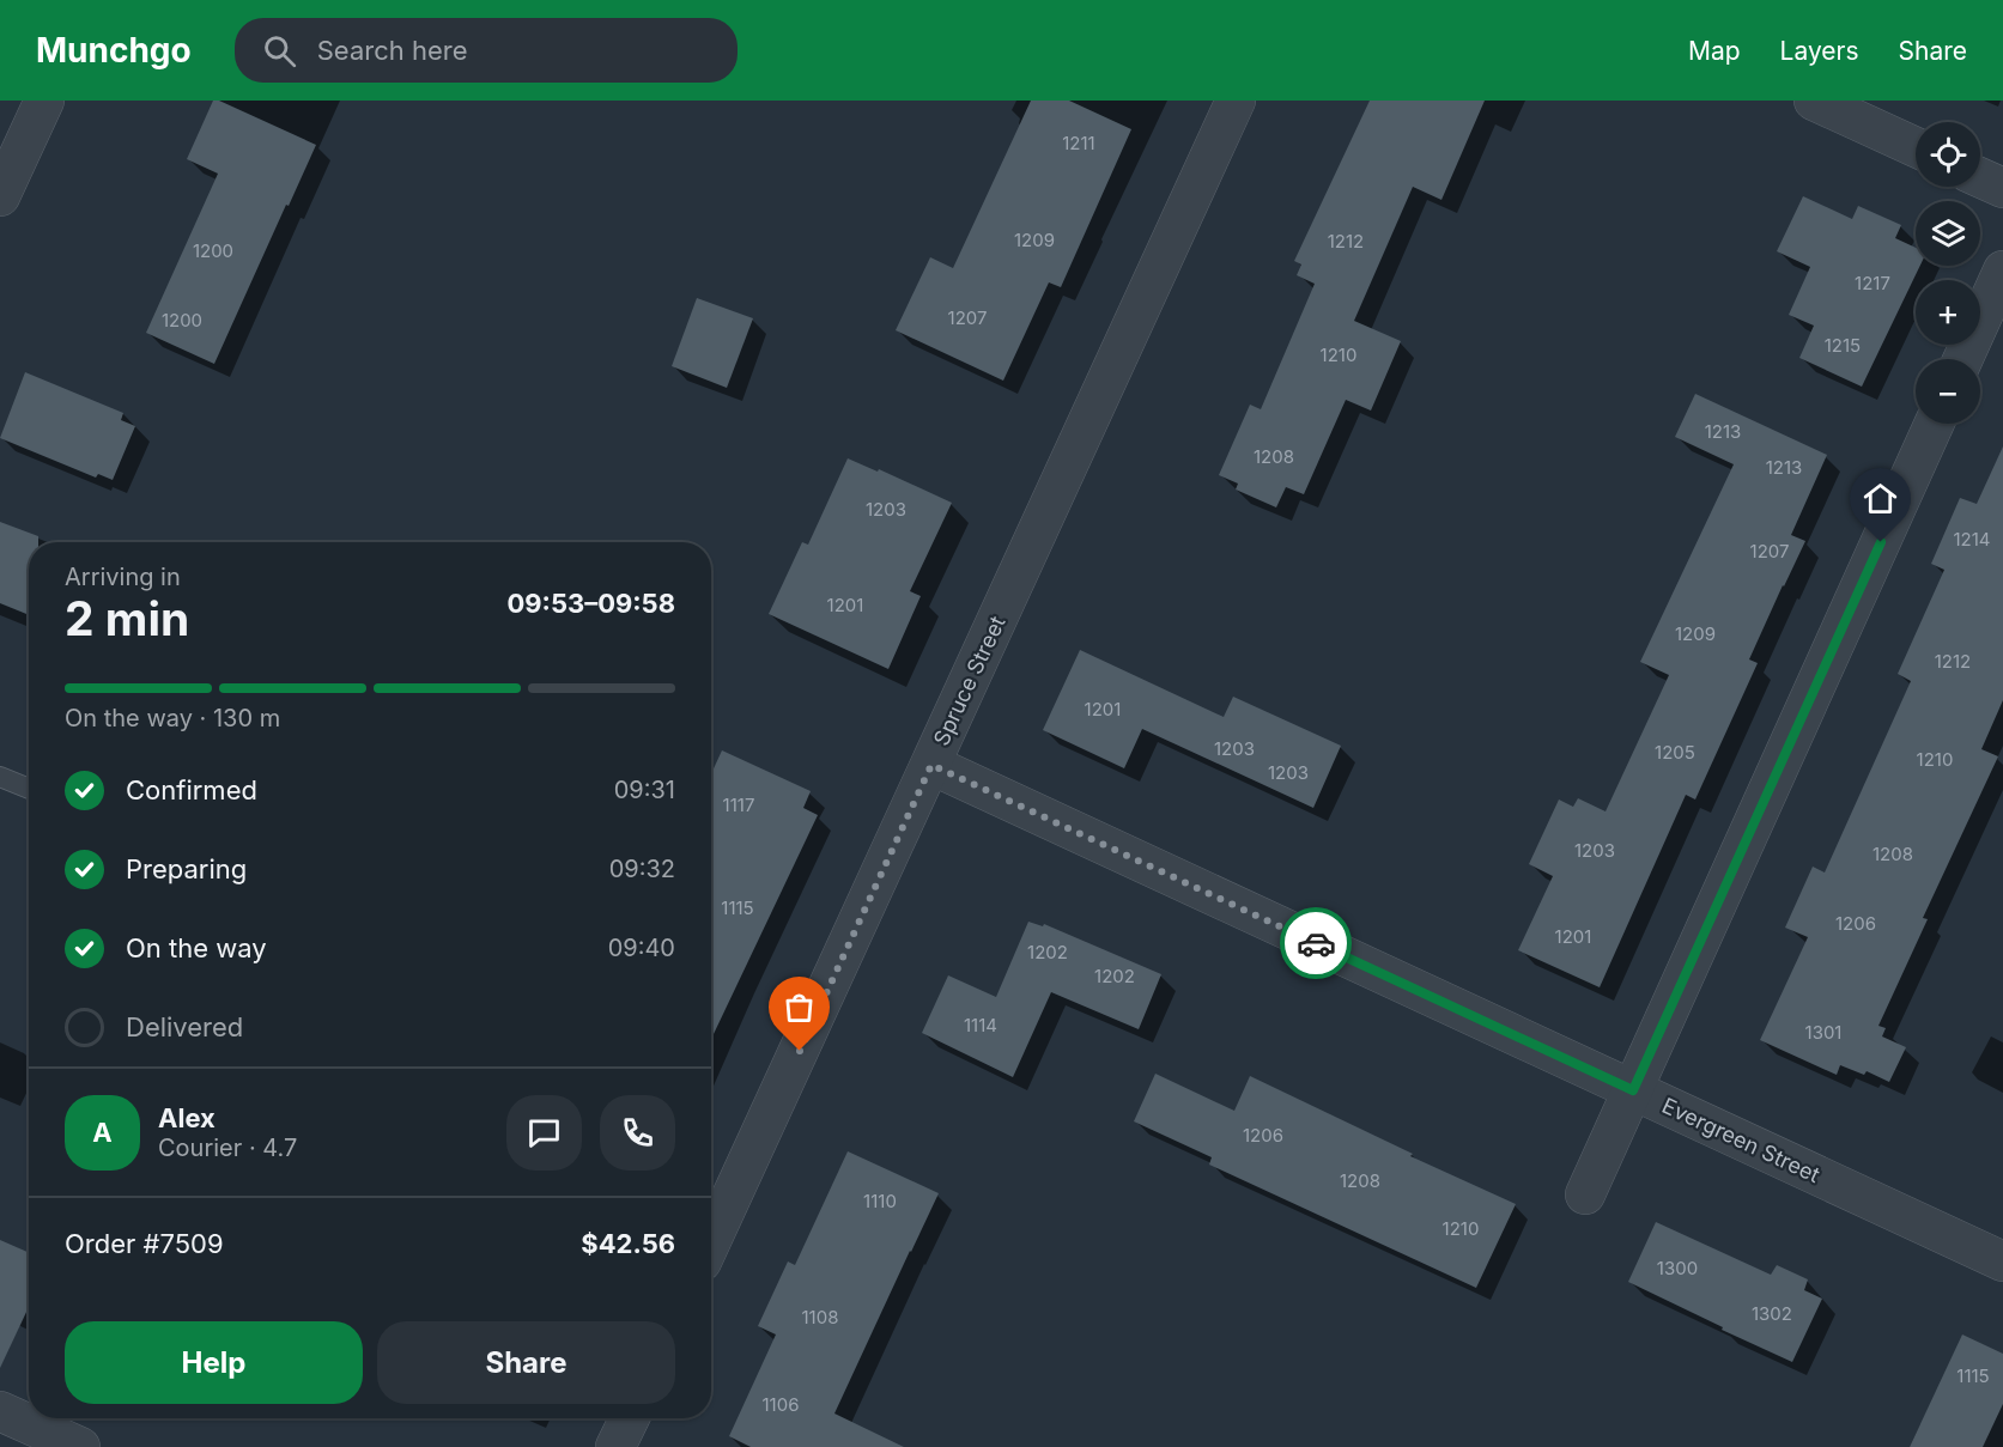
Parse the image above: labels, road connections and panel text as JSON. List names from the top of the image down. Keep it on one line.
{"streets":{"street":["Spruce Street","Evergreen Street"]},"crossings":[["Spruce Street","Evergreen Street"]],"house_numbers":["1211","1209","1212","1200","1217","1207","1200","1215","1210","1213","1208","1213","1203","1214","1207","1201","1209","1212","1201","1203","1205","1210","1203","1117","1203","1208","1115","1206","1201","1202","1202","1114","1301","1206","1208","1110","1210","1300","1302","1108","1115","1106"],"page":{"header":"Munchgo","search":"Search here","nav":["Map","Layers","Share"],"map_buttons":["+","−"],"heading":["2 min","Arriving in","09:53–09:58"],"panel":["Alex","Courier · 4.7","Order #7509","$42.56"],"bar":"On the way · 130 m","list":[["Confirmed","09:31"],["Preparing","09:32"],["On the way","09:40"],"Delivered"],"round":"A","buttons":["Help","Share"]}}
